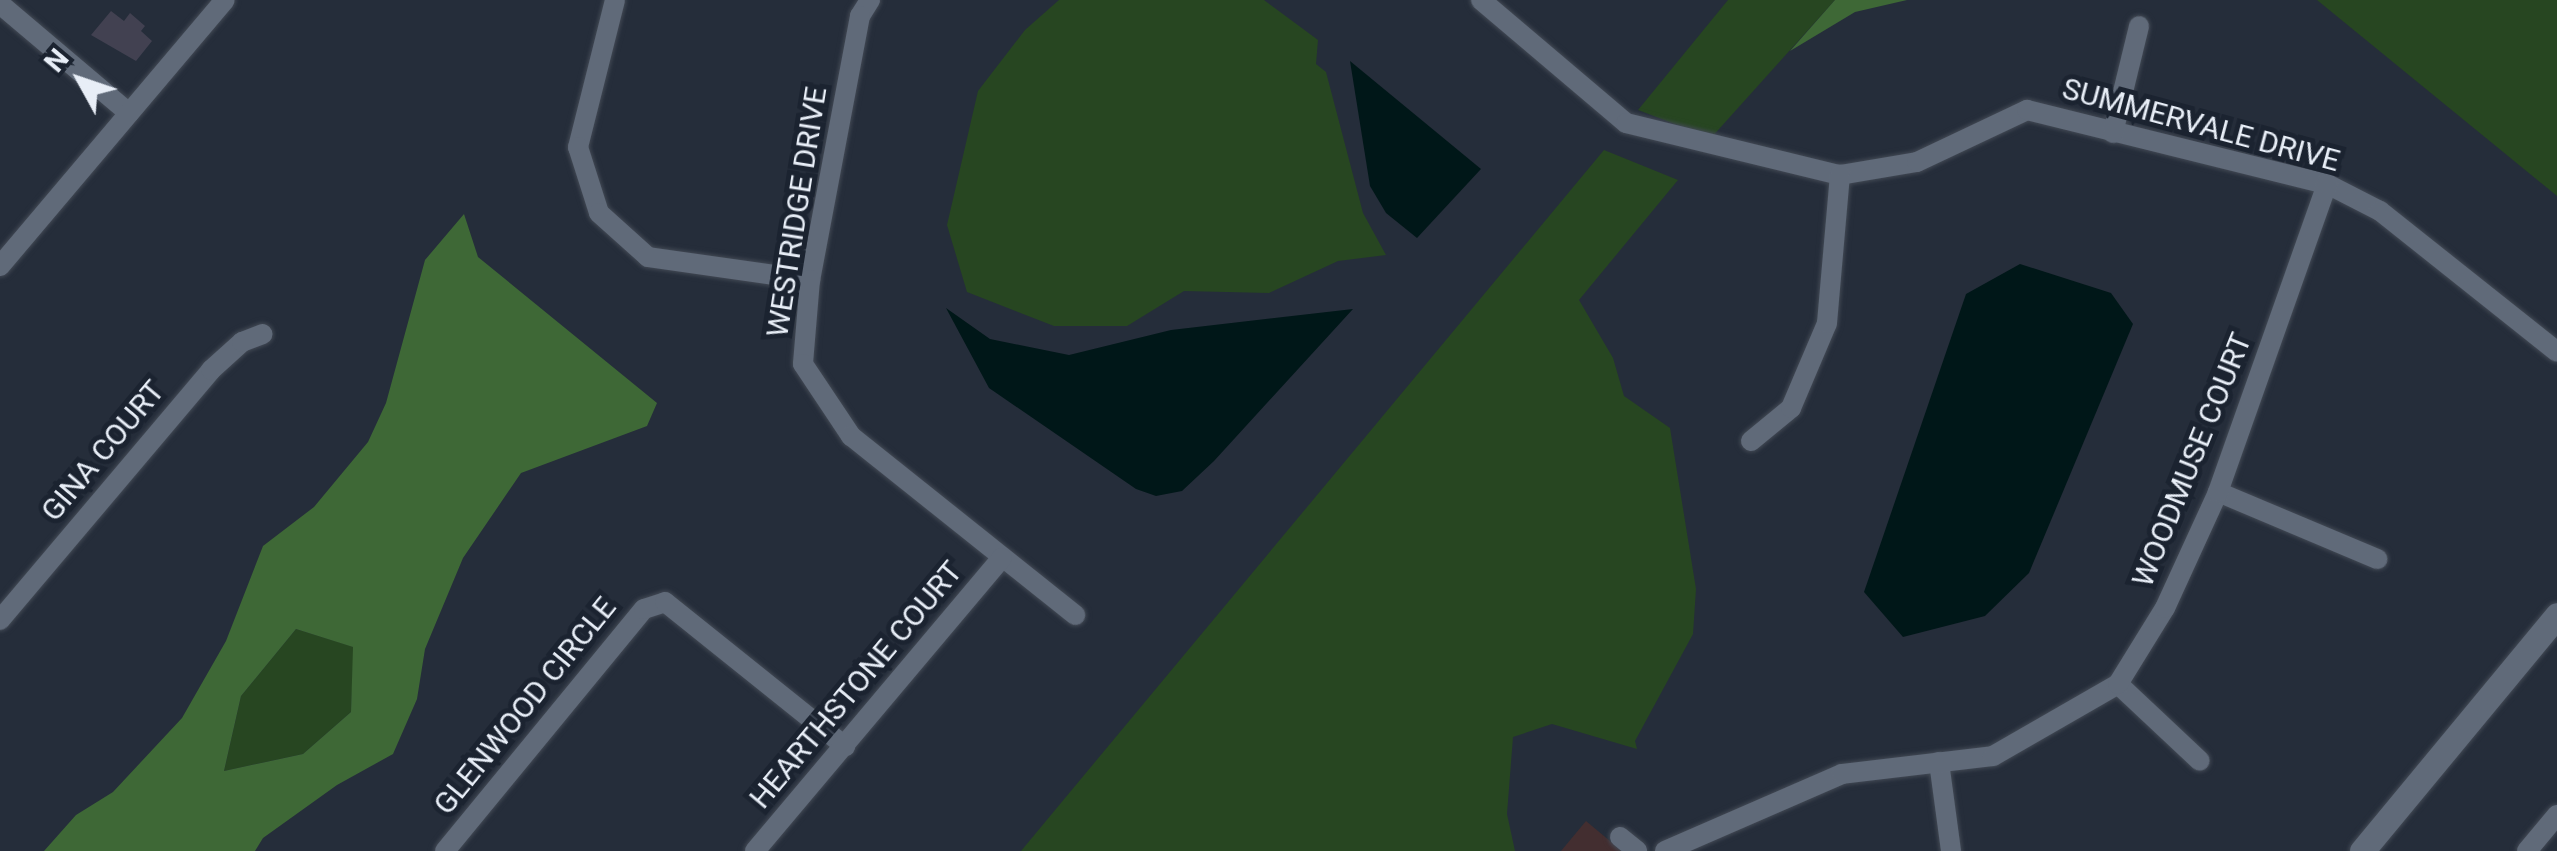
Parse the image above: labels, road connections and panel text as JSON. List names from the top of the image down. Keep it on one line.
{"streets":{"street":["SUMMERVALE DRIVE","WESTRIDGE DRIVE","GINA COURT","WOODMUSE COURT","HEARTHSTONE COURT","GLENWOOD CIRCLE"]},"crossings":[["SUMMERVALE DRIVE","WOODMUSE COURT"],["WESTRIDGE DRIVE","HEARTHSTONE COURT"],["HEARTHSTONE COURT","GLENWOOD CIRCLE"]],"north":"top left"}
